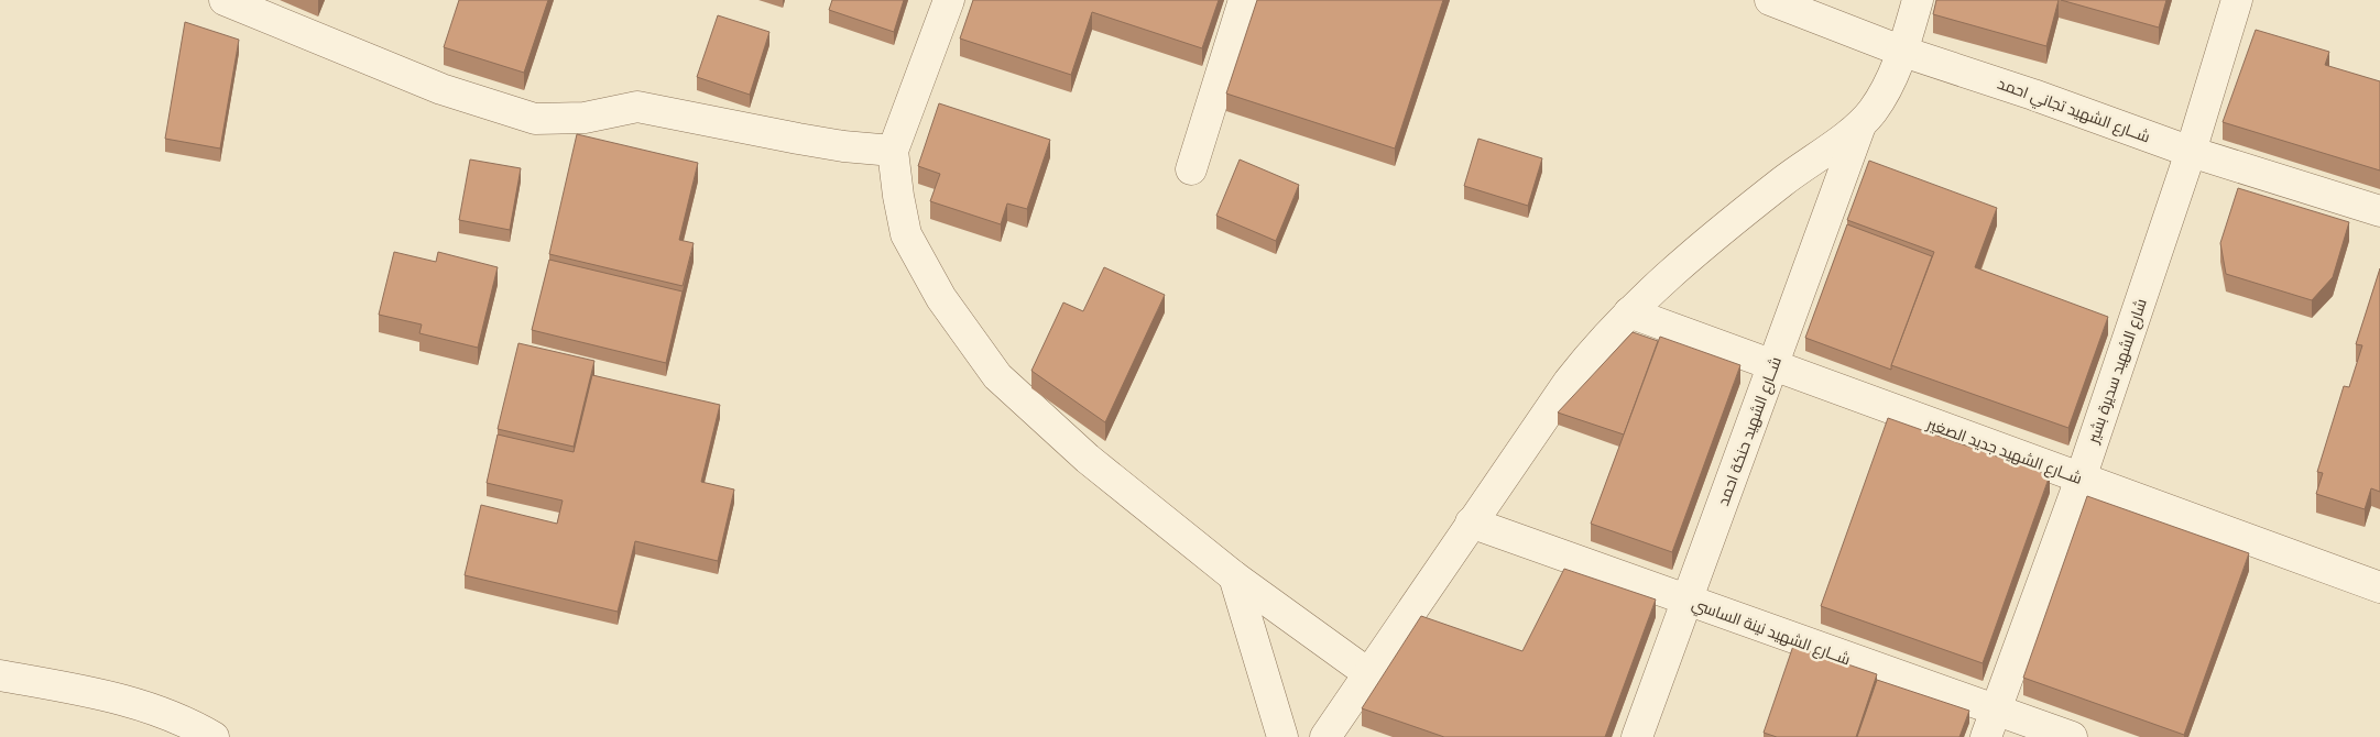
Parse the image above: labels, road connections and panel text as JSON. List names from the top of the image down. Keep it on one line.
{"streets":{"street":["شــارع الشهيد تجاني احمد","شارع الشهيد سديرة بشير","شــارع الشهيد حنكة احمد","شــارع الشهيد جديد الصغير","شــارع الشهيد نينة الساسي"]},"crossings":[["شــارع الشهيد تجاني احمد","شارع الشهيد سديرة بشير"],["شارع الشهيد سديرة بشير","شــارع الشهيد جديد الصغير"],["شارع الشهيد سديرة بشير","شــارع الشهيد نينة الساسي"],["شــارع الشهيد حنكة احمد","شــارع الشهيد جديد الصغير"],["شــارع الشهيد حنكة احمد","شــارع الشهيد نينة الساسي"]]}
